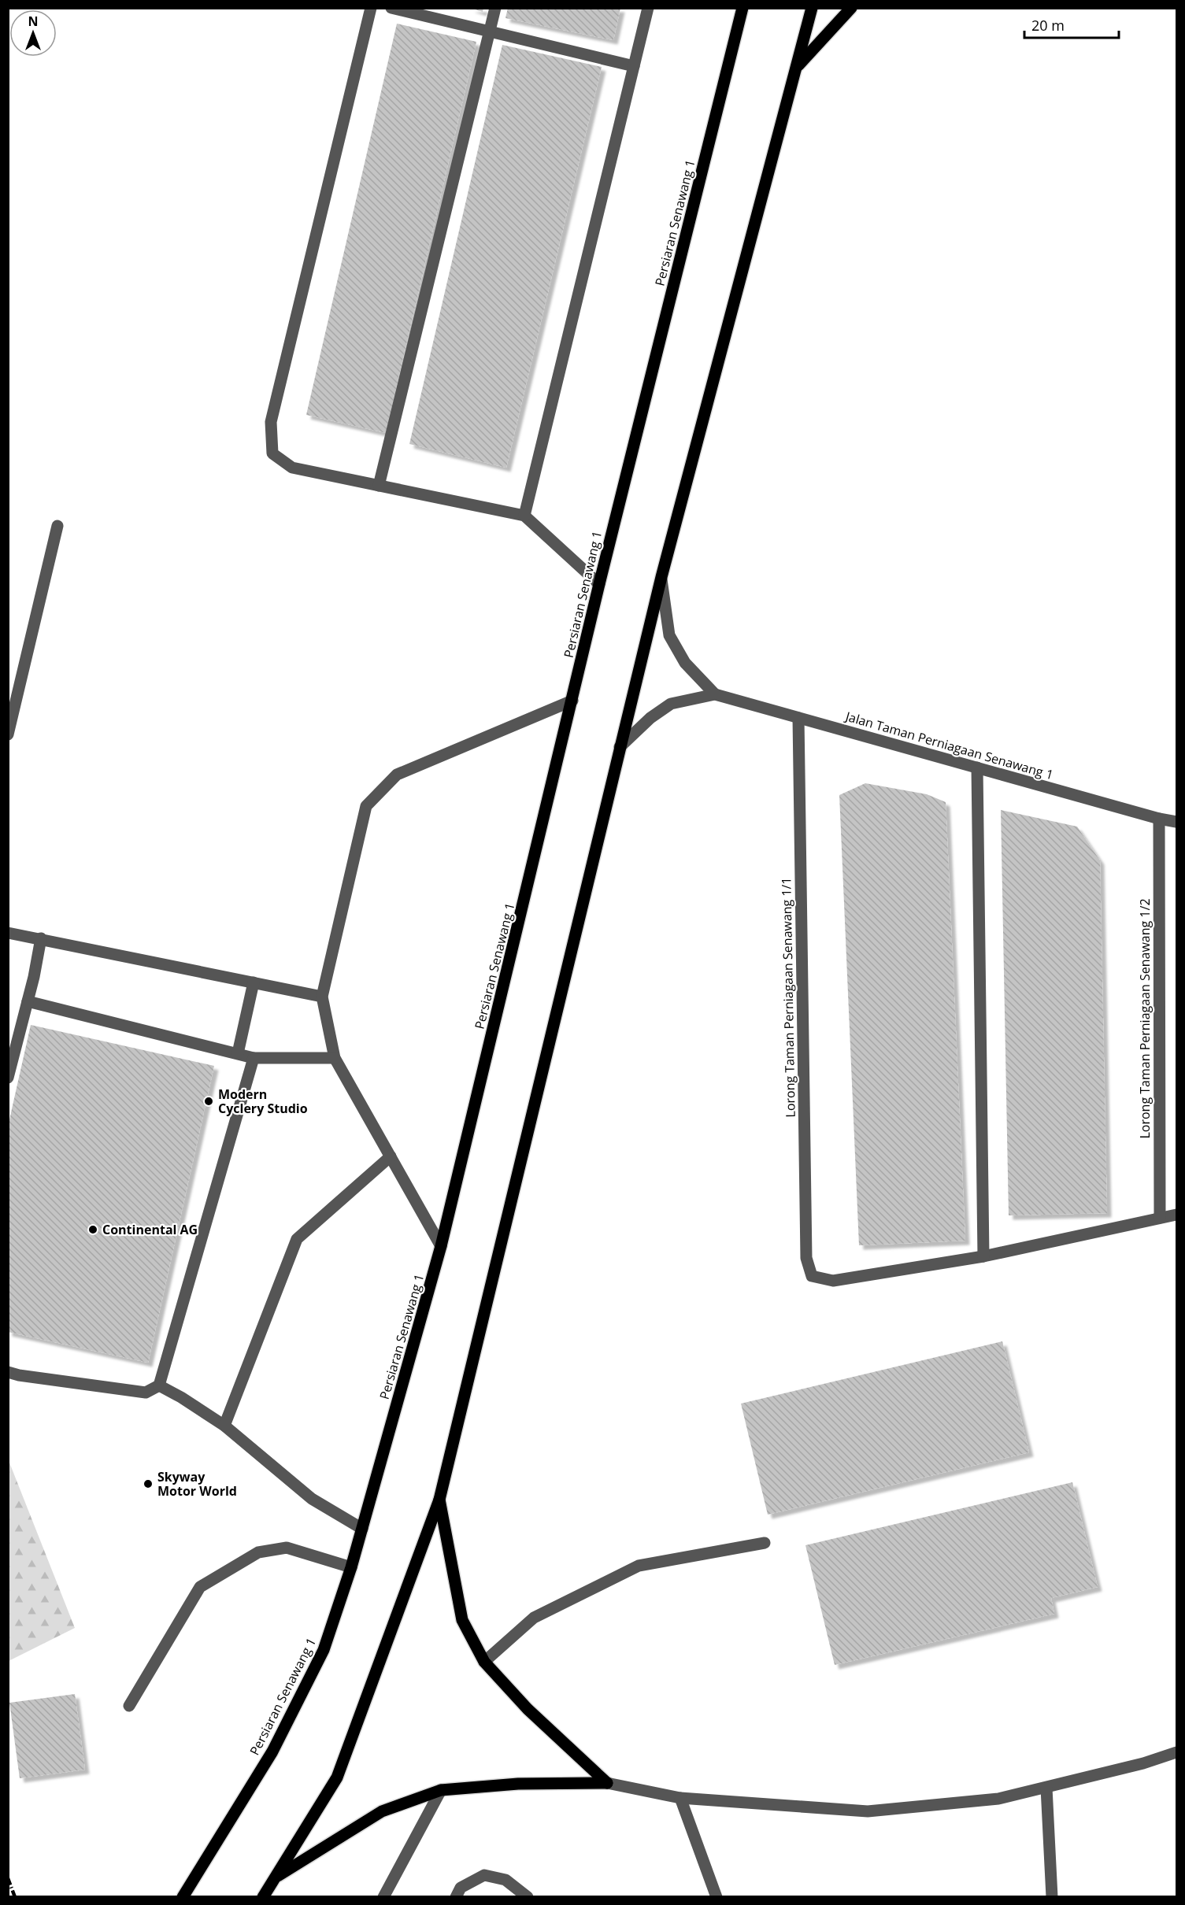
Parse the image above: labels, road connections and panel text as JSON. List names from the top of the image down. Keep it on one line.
{"streets":{"main road":["Persiaran Senawang 1"],"street":["Jalan Taman Perniagaan Senawang 1","Lorong Taman Perniagaan Senawang 1/1","Lorong Taman Perniagaan Senawang 1/2"]},"crossings":[["Jalan Taman Perniagaan Senawang 1","Lorong Taman Perniagaan Senawang 1/1"],["Jalan Taman Perniagaan Senawang 1","Lorong Taman Perniagaan Senawang 1/2"]],"places":["Modern Cyclery Studio","Continental AG","Skyway Motor World"],"scale_bar":"20 m","north":"top"}
